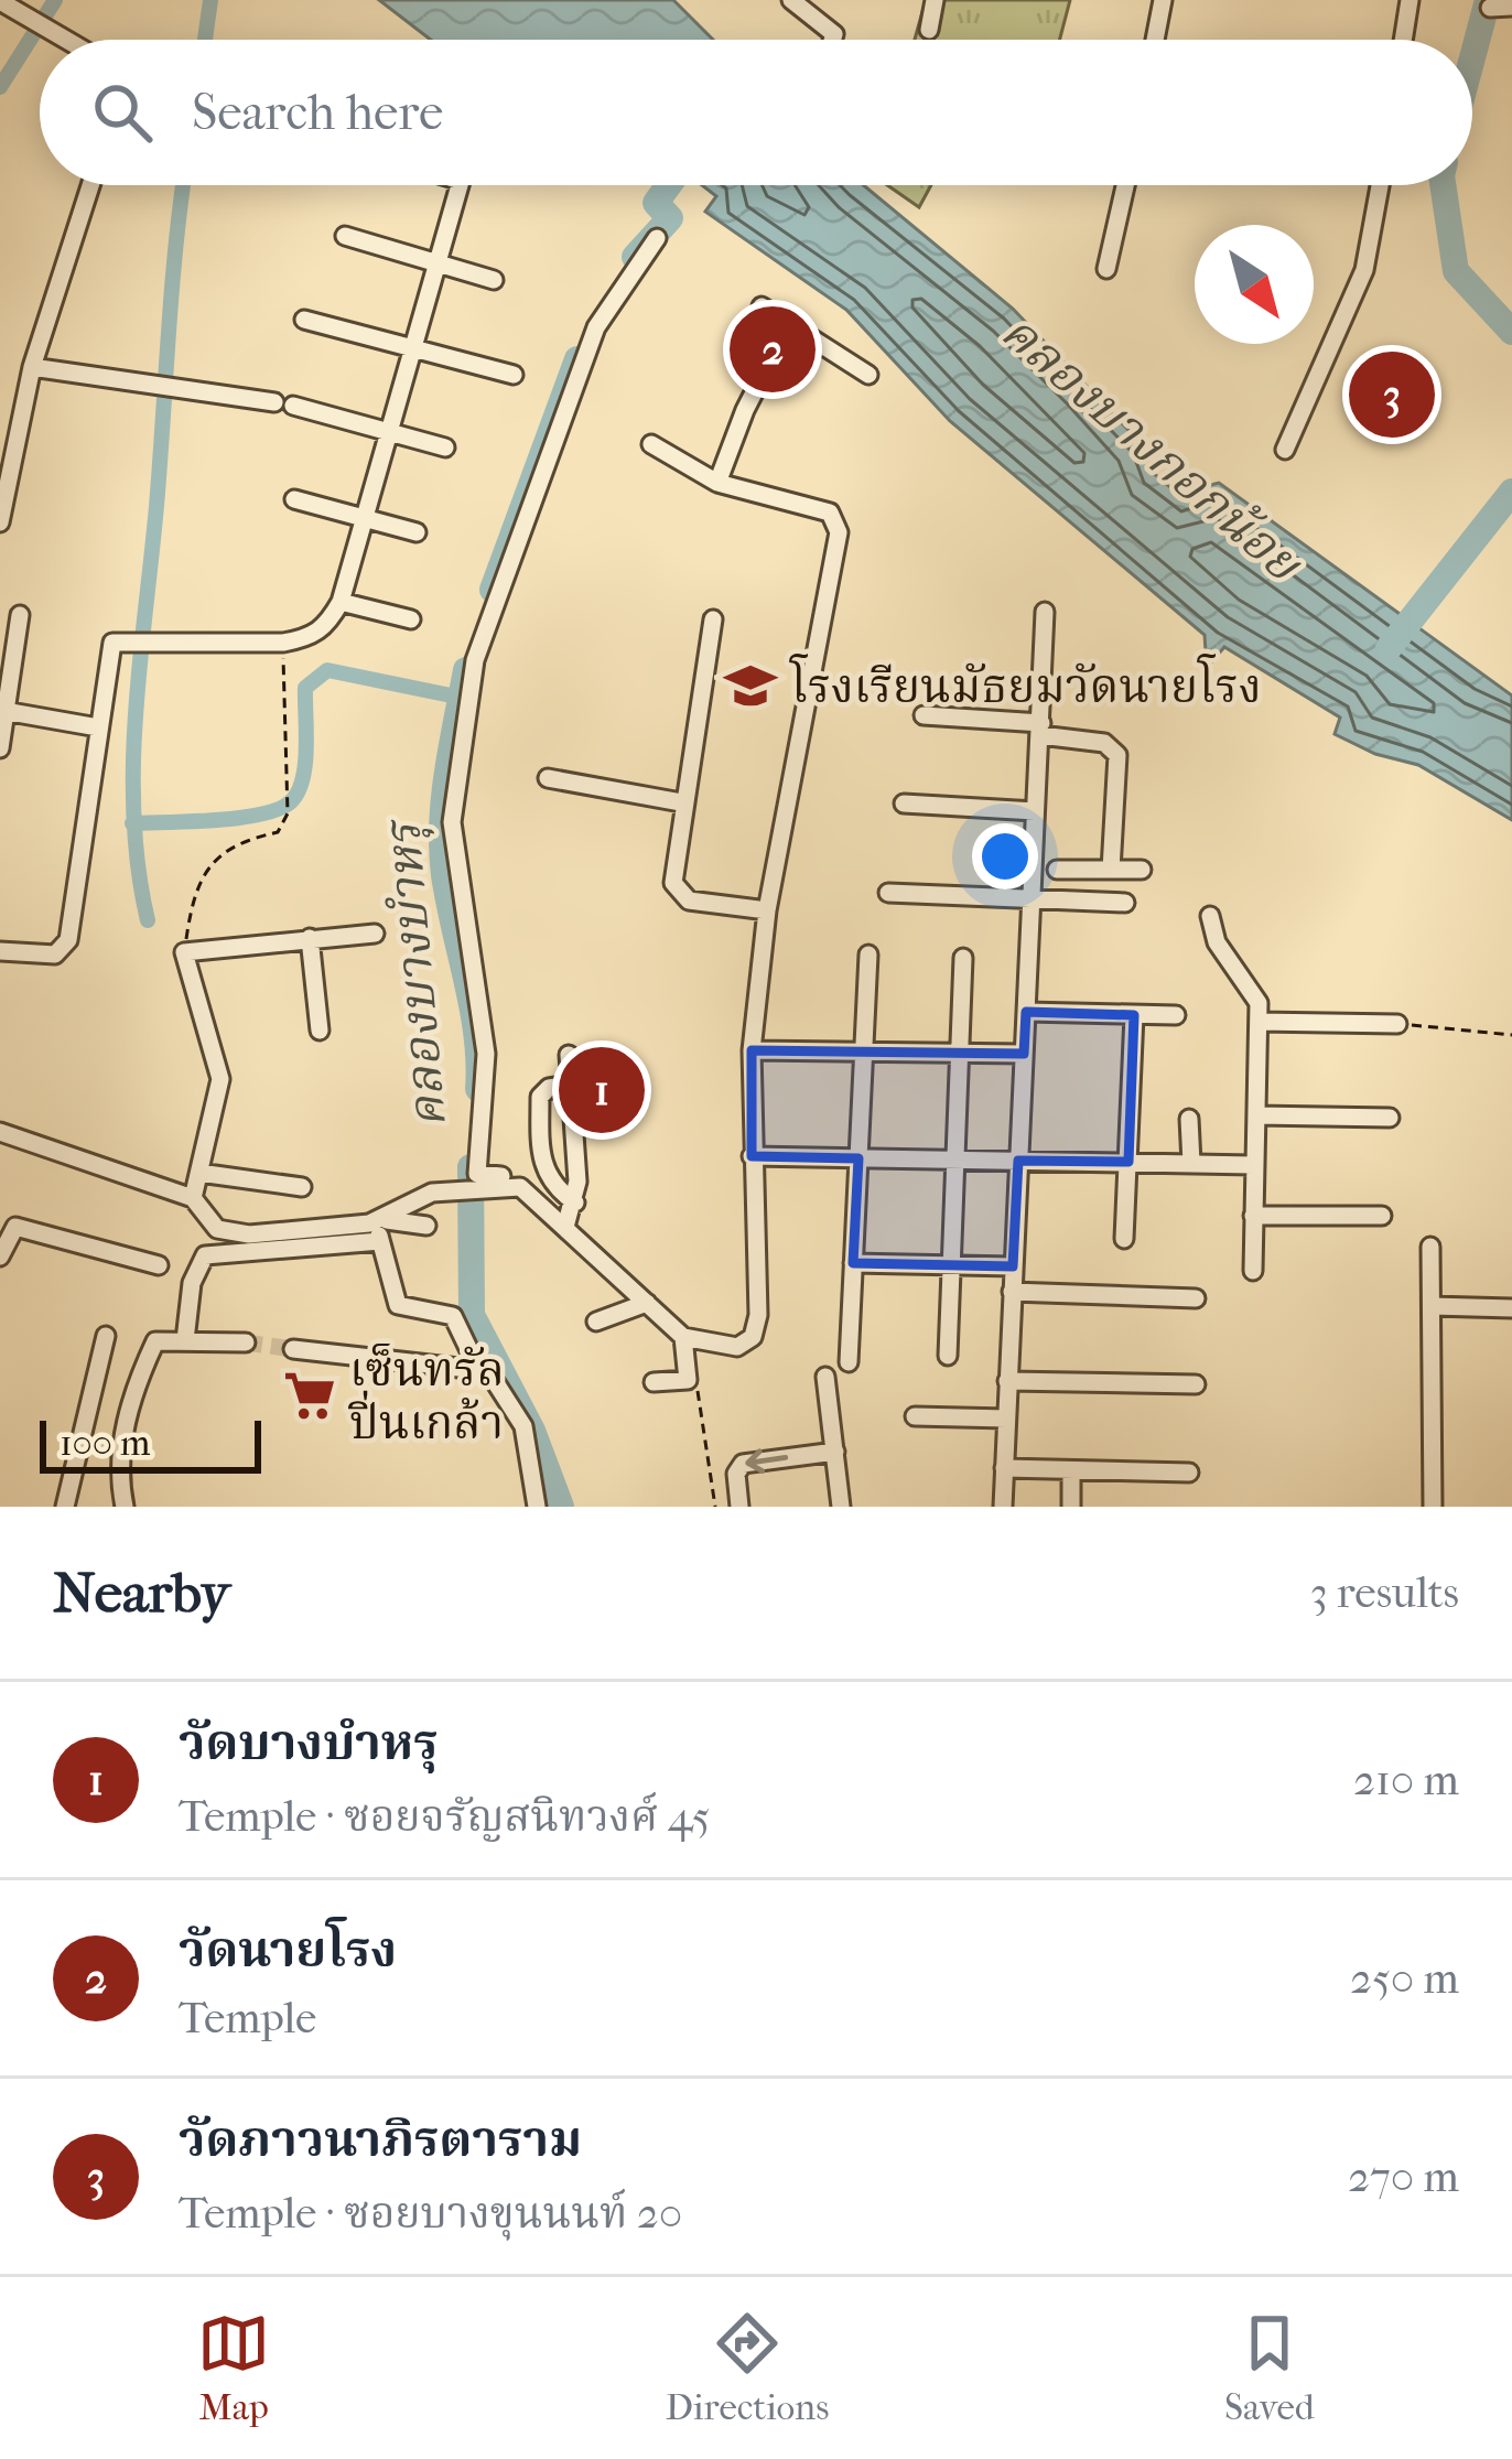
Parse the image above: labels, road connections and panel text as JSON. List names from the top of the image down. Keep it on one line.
{"water":["คลองบางกอกน้อย","คลองบางบำหรุ"],"places":{"school or university":["โรงเรียนมัธยมวัดนายโรง"],"supermarket":["เซ็นทรัล ปิ่นเกล้า"]},"scale_bar":"100 m","north":"bottom right","page":{"search":"Search here","pins":["2","3","1"],"scale":"100 m","heading":["Nearby","3 results"],"list":[{"mark":"1","name":"วัดบางบำหรุ","note":"Temple · ซอยจรัญสนิทวงศ์ 45","value":"210 m"},{"mark":"2","name":"วัดนายโรง","note":"Temple","value":"250 m"},{"mark":"3","name":"วัดภาวนาภิรตาราม","note":"Temple · ซอยบางขุนนนท์ 20","value":"270 m"}],"nav":["Map","Directions","Saved"]}}
